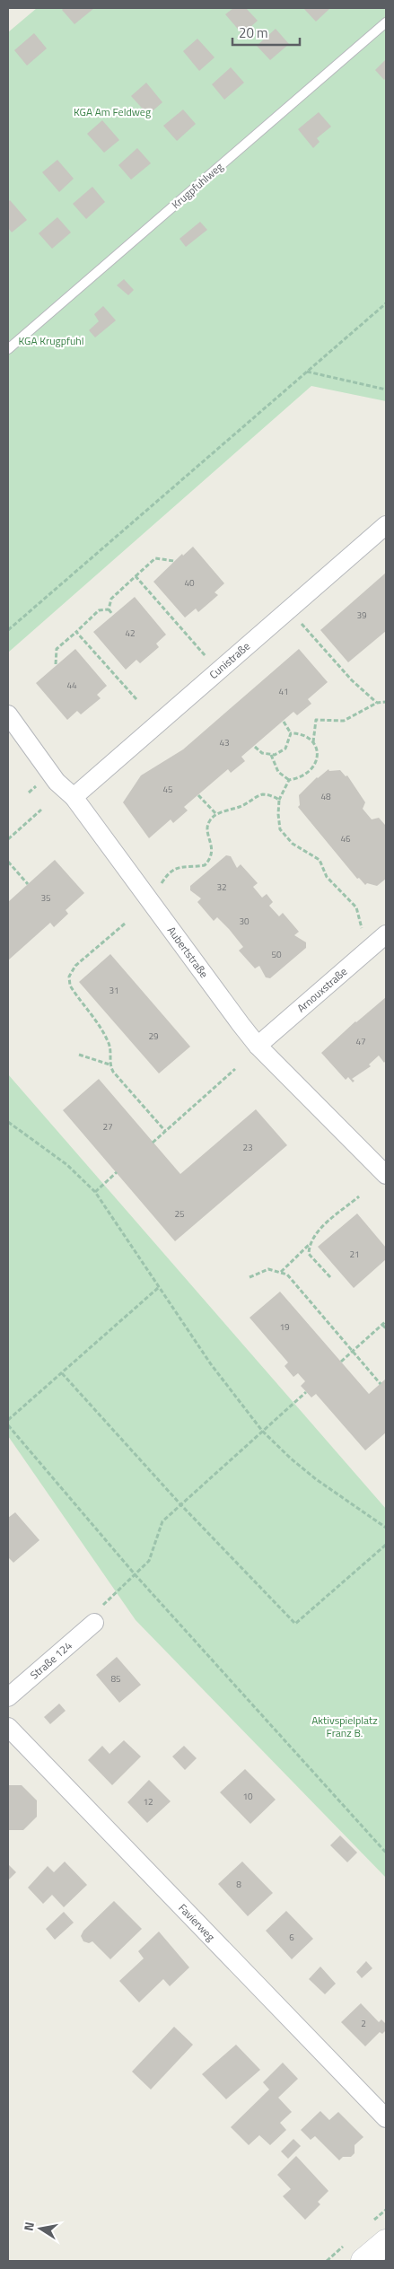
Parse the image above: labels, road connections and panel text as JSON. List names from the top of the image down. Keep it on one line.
{"streets":{"street":["Cunistraße","Aubertstraße","Arnouxstraße","Straße 124","Favierweg"],"lane":["Krugpfuhlweg"]},"crossings":[["Cunistraße","Aubertstraße"],["Aubertstraße","Arnouxstraße"]],"parks":["KGA Am Feldweg","KGA Krugpfuhl","Aktivspielplatz Franz B."],"house_numbers":["40","39","42","44","41","43","45","48","46","32","35","30","50","31","29","47","27","23","25","21","19","85","10","12","8","6","2"],"scale_bar":"20 m","north":"left"}
